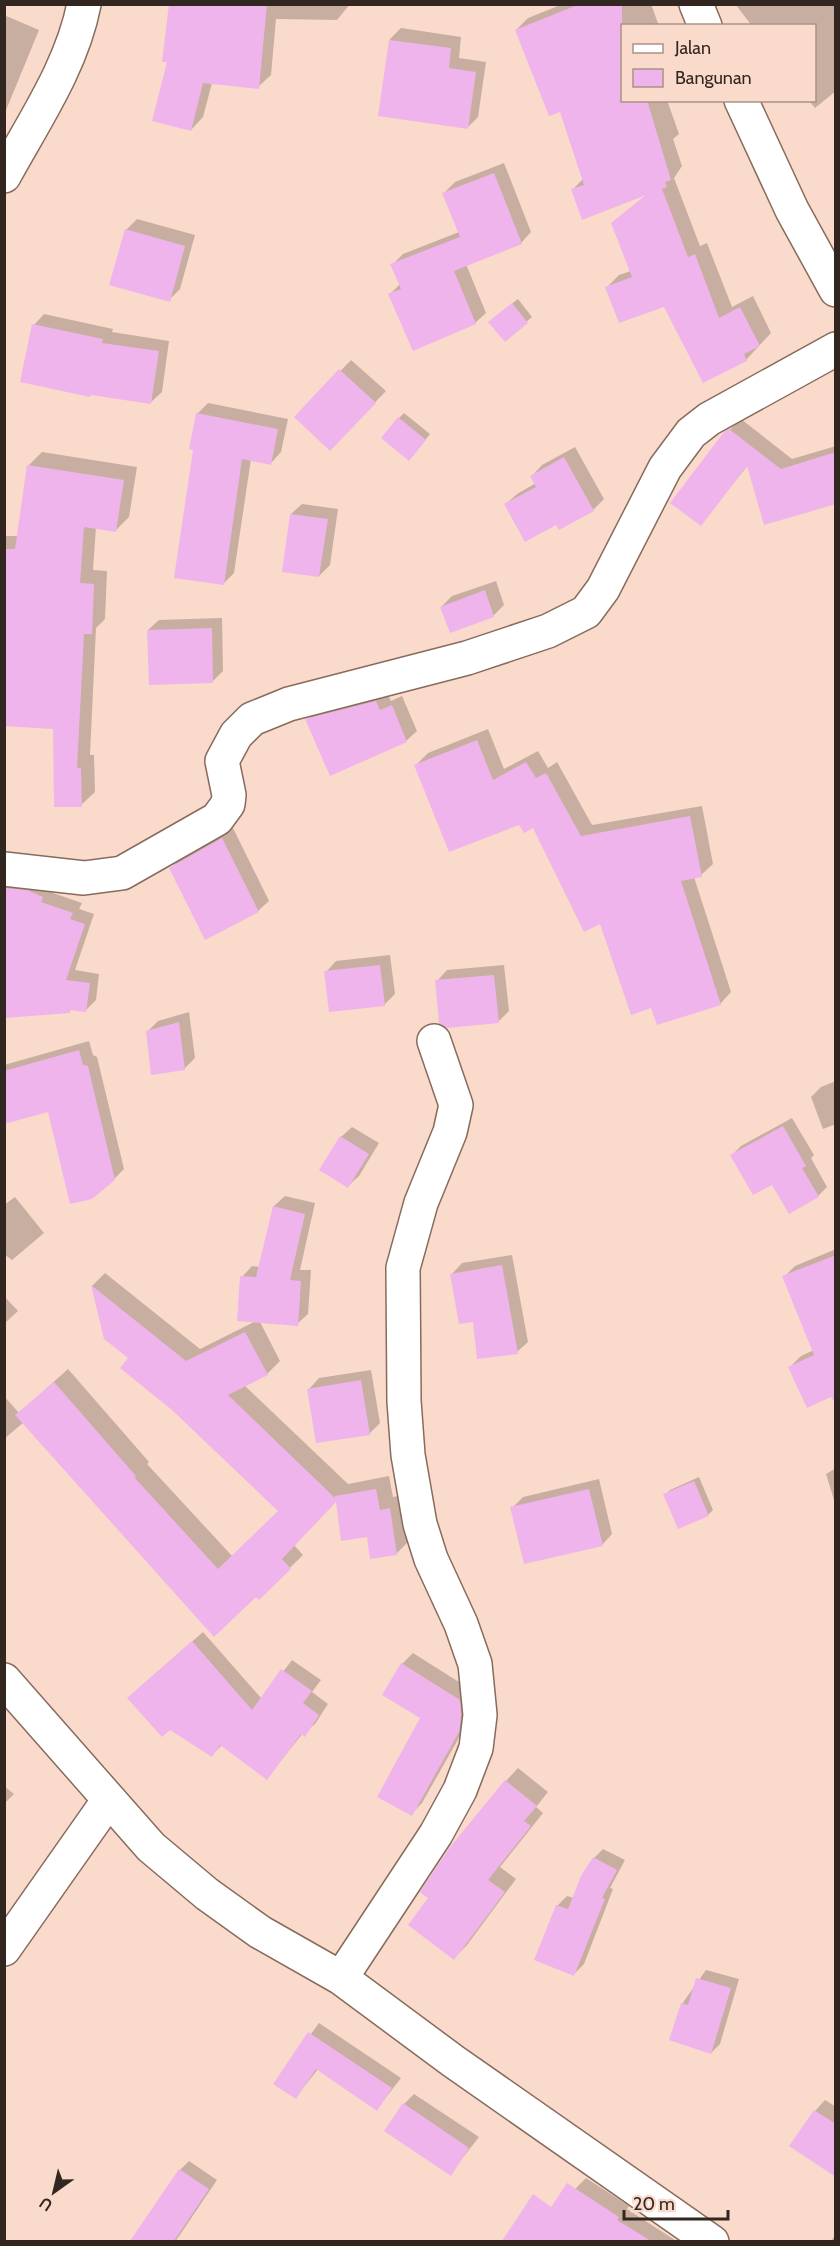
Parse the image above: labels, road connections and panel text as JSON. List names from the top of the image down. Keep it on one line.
{"legend":["Jalan","Bangunan"],"scale_bar":"20 m","north":"bottom left"}
